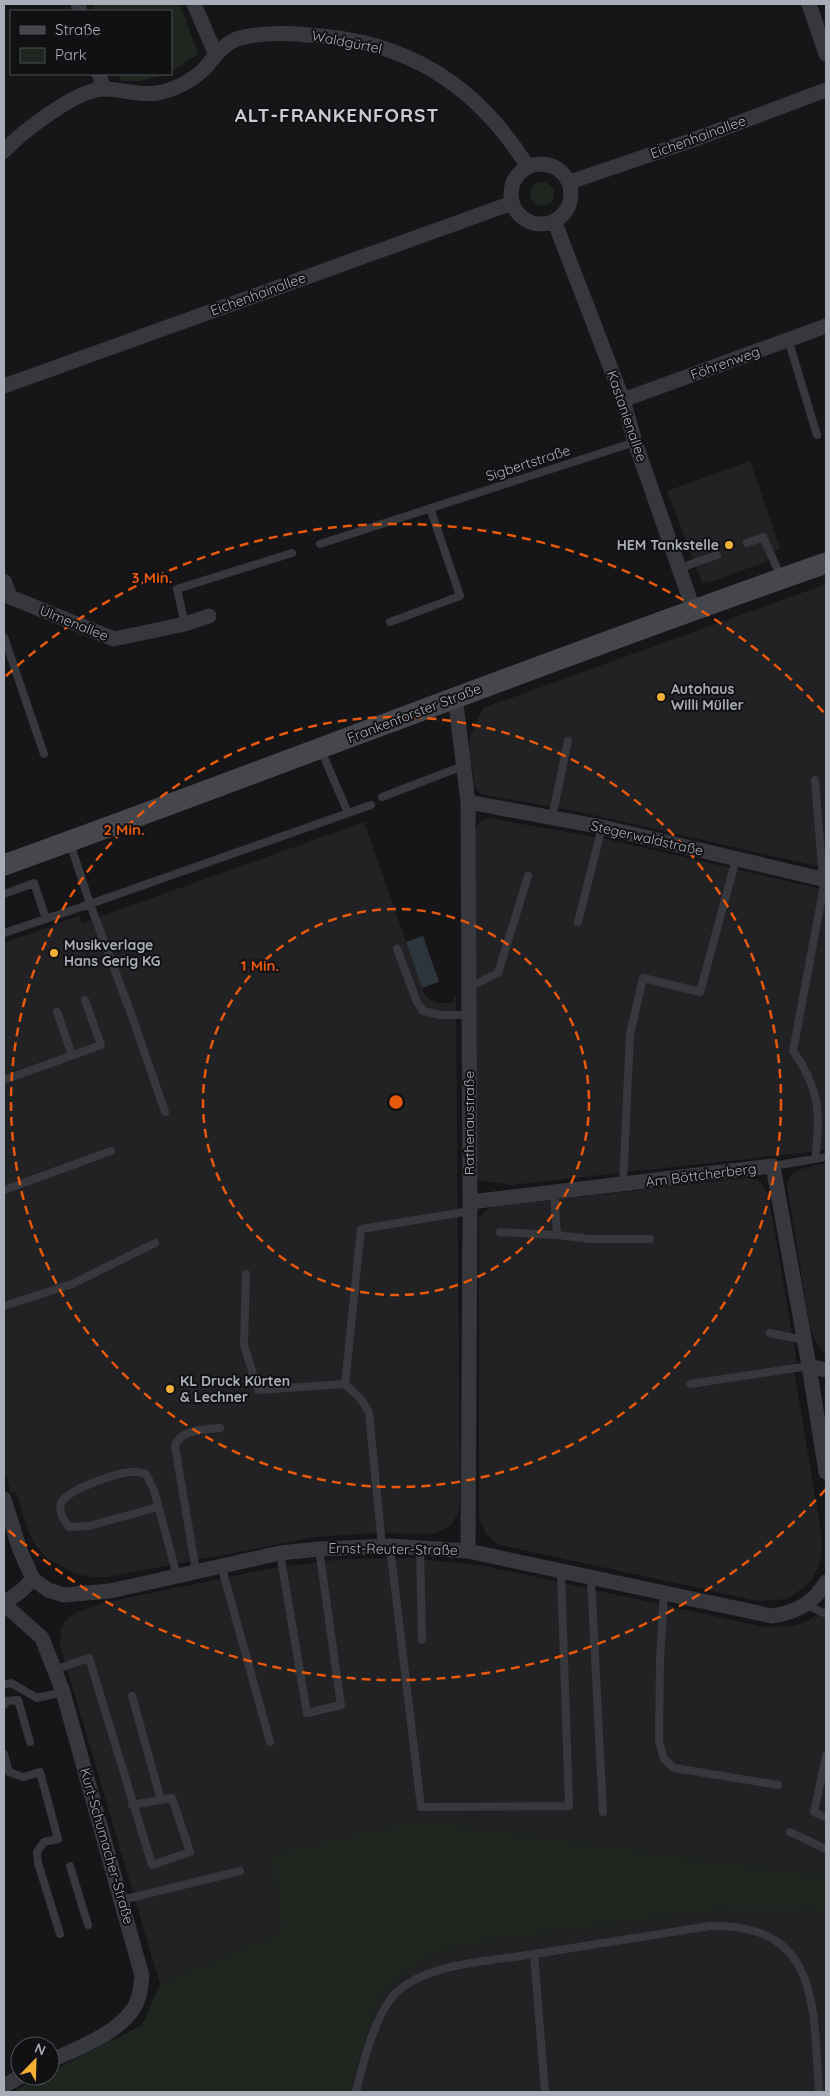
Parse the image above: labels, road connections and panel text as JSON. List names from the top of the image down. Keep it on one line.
{"streets":{"main road":["Frankenforster Straße"],"street":["Waldgürtel","Eichenhainallee","Föhrenweg","Kastanienallee","Ulmenallee","Stegerwaldstraße","Rathenaustraße","Am Böttcherberg","Ernst-Reuter-Straße","Kurt-Schumacher-Straße"],"lane":["Sigbertstraße"]},"crossings":[["Waldgürtel","Eichenhainallee"],["Waldgürtel","Kastanienallee"],["Eichenhainallee","Kastanienallee"],["Föhrenweg","Kastanienallee"],["Kastanienallee","Sigbertstraße"],["Kastanienallee","Frankenforster Straße"],["Frankenforster Straße","Rathenaustraße"],["Stegerwaldstraße","Rathenaustraße"],["Rathenaustraße","Am Böttcherberg"],["Rathenaustraße","Ernst-Reuter-Straße"]],"districts":["ALT-FRANKENFORST"],"places":["HEM Tankstelle","Autohaus Willi Müller","Musikverlage Hans Gerig KG","KL Druck Kürten & Lechner"],"legend":["Straße","Park"],"north":"top right","rings":["3 Min.","2 Min.","1 Min."]}
